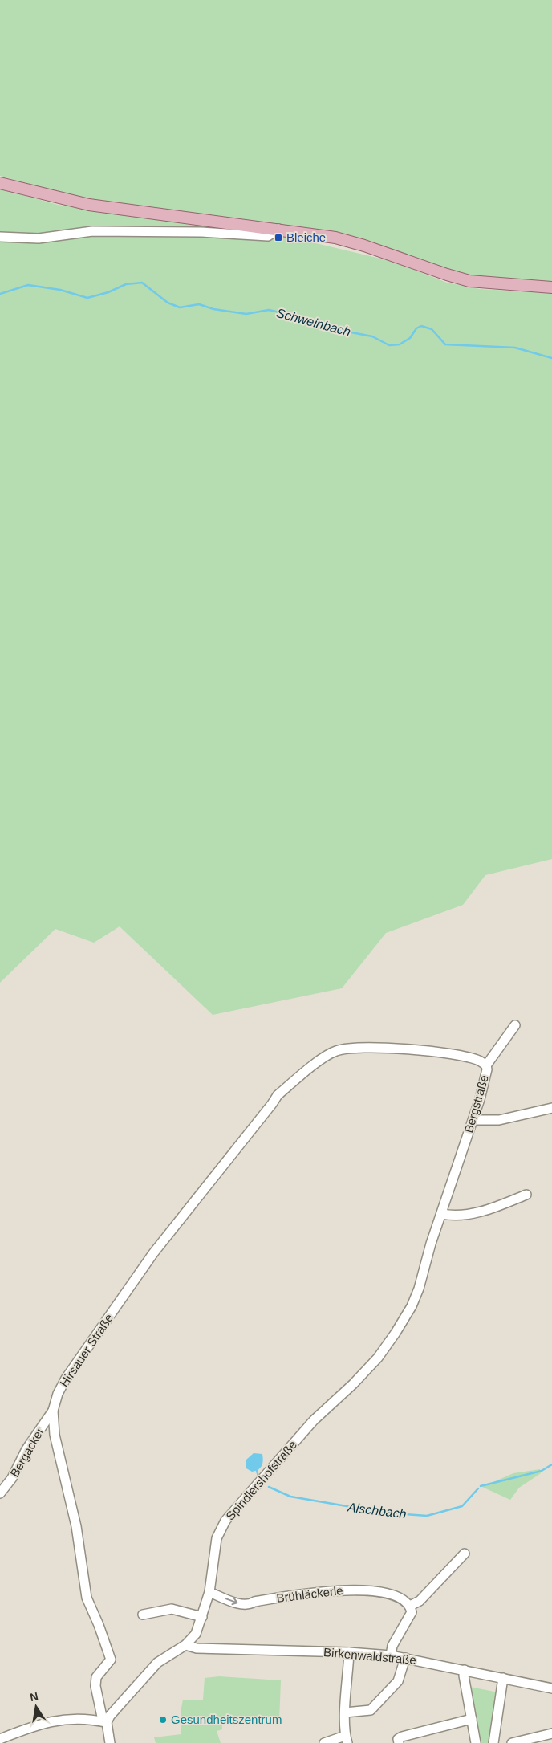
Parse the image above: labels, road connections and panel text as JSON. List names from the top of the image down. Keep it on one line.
{"streets":{"street":["Bergstraße","Hirsauer Straße","Bergacker","Spindlershofstraße","Brühläckerle","Birkenwaldstraße"]},"crossings":[["Bergstraße","Hirsauer Straße"],["Bergstraße","Spindlershofstraße"],["Hirsauer Straße","Bergacker"],["Hirsauer Straße","Spindlershofstraße"],["Spindlershofstraße","Brühläckerle"],["Spindlershofstraße","Birkenwaldstraße"]],"one_way":["Brühläckerle"],"water":["Schweinbach","Aischbach"],"places":{"transit":["Bleiche"],"other":["Gesundheitszentrum"]},"north":"top"}
